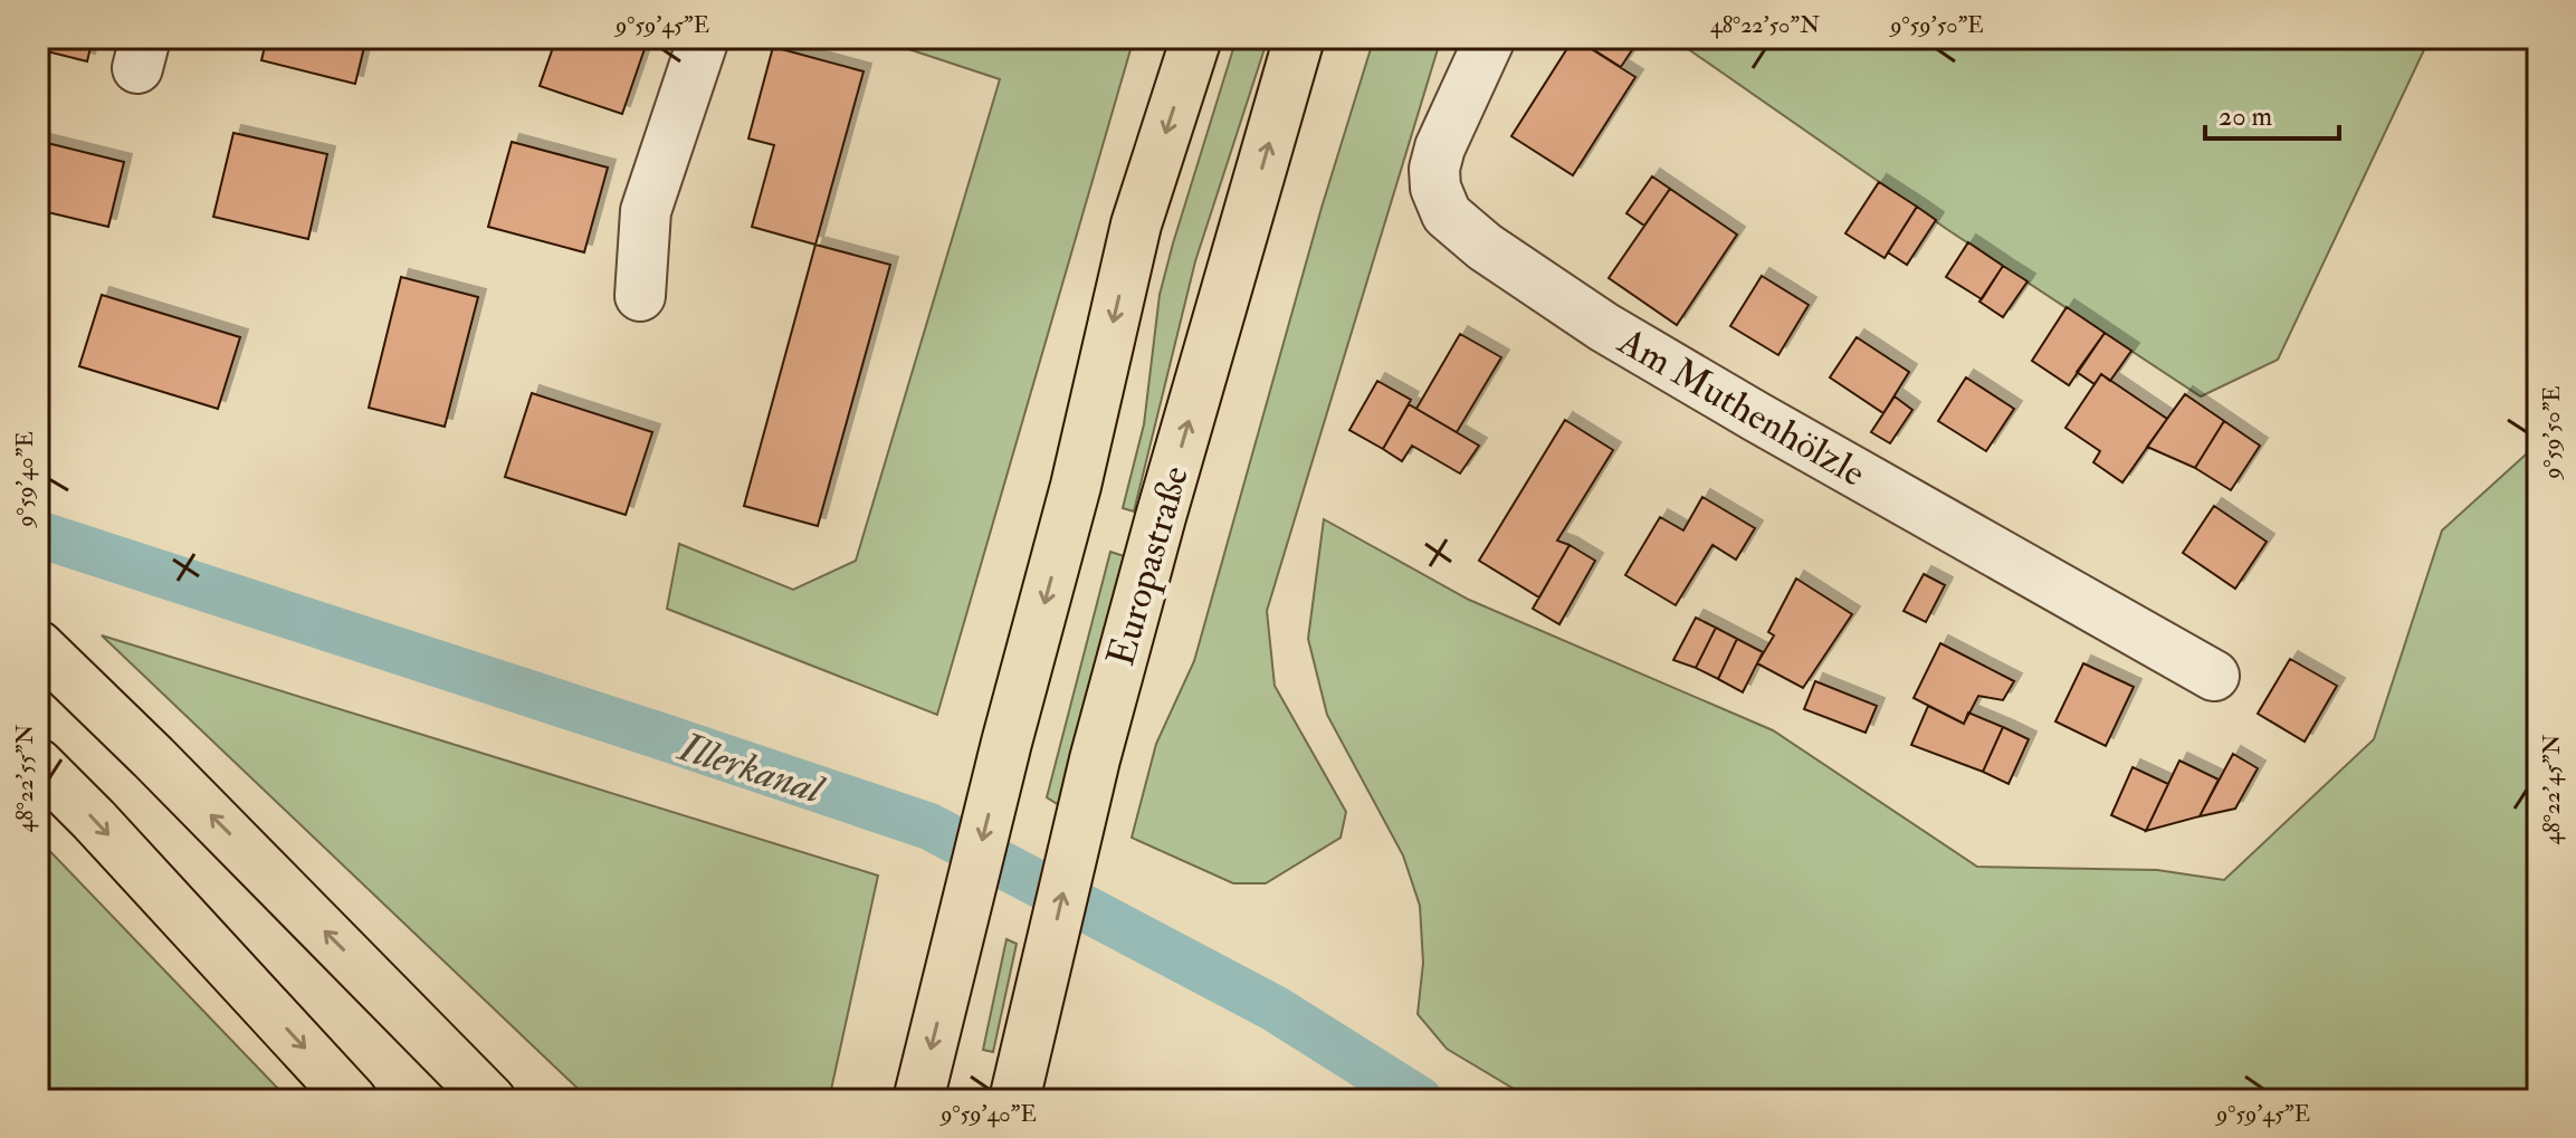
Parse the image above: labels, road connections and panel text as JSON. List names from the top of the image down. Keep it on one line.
{"streets":{"main road":["Europastraße"],"street":["Am Muthenhölzle"]},"water":["Illerkanal"],"scale_bar":"20 m","coordinates":["9°59'45\"E","48°22'50\"N","9°59'50\"E","9°59'40\"E","48°22'55\"N","48°22'45\"N"]}
